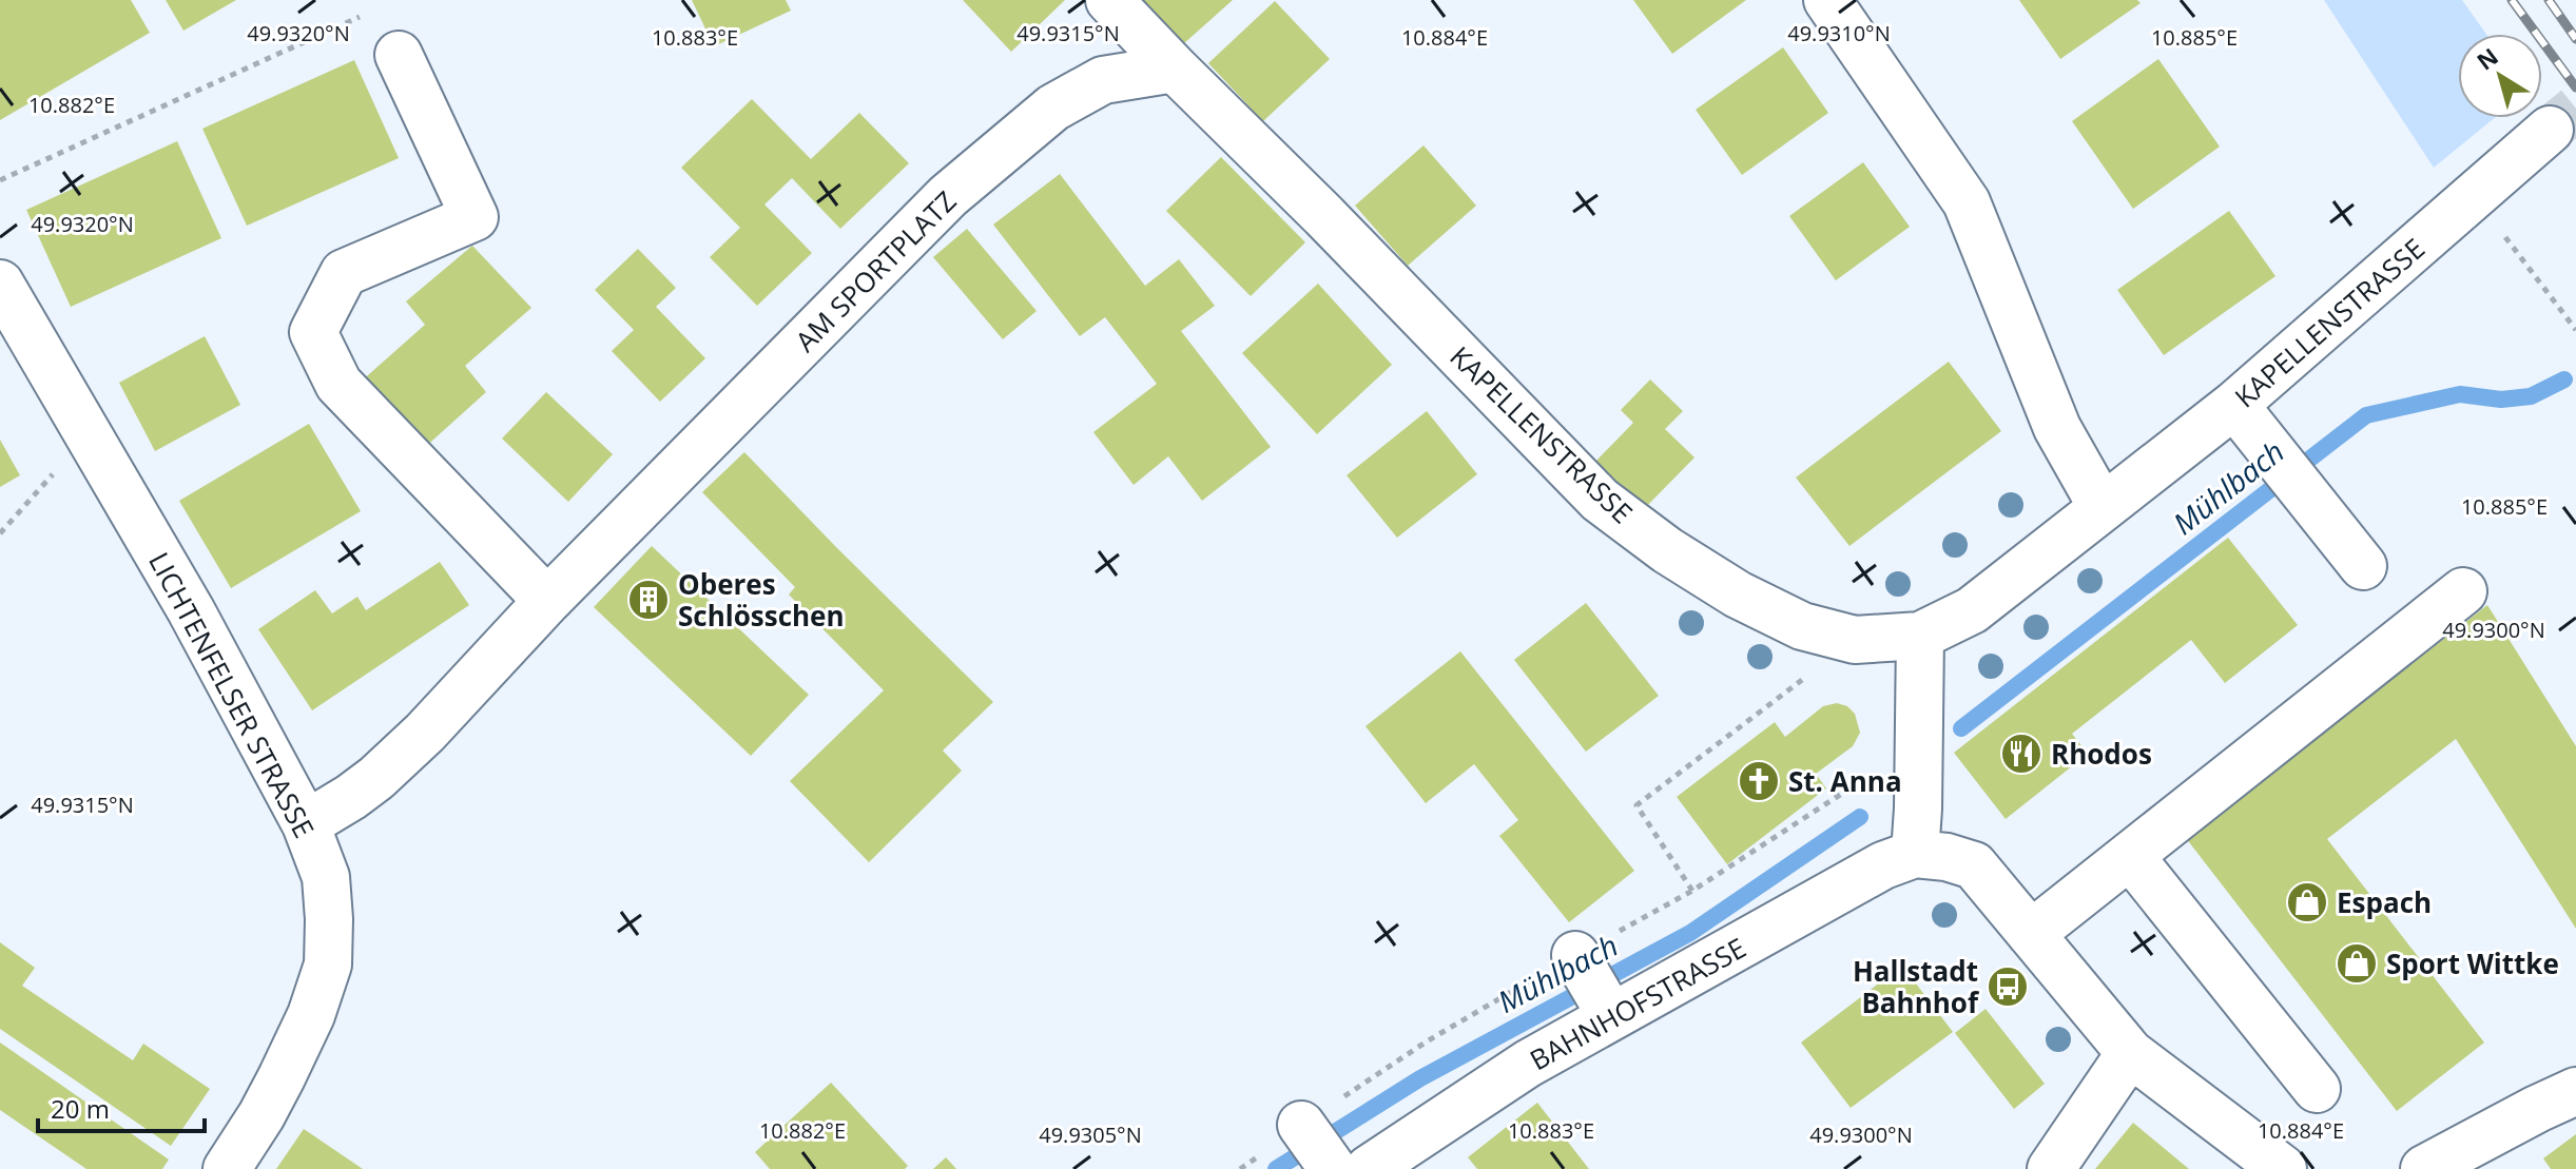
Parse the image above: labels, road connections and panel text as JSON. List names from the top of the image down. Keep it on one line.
{"streets":{"street":["AM SPORTPLATZ","KAPELLENSTRASSE","LICHTENFELSER STRASSE","BAHNHOFSTRASSE"]},"crossings":[["AM SPORTPLATZ","KAPELLENSTRASSE"],["AM SPORTPLATZ","LICHTENFELSER STRASSE"]],"water":["Mühlbach"],"places":{"building":["Oberes Schlösschen"],"restaurant":["Rhodos"],"church":["St. Anna"],"shop":["Espach","Sport Wittke"],"bus stop":["Hallstadt Bahnhof"]},"scale_bar":"20 m","north":"top left","coordinates":["49.9320°N","49.9315°N","49.9310°N","10.883°E","10.884°E","10.885°E","10.882°E","49.9300°N","49.9305°N"]}
